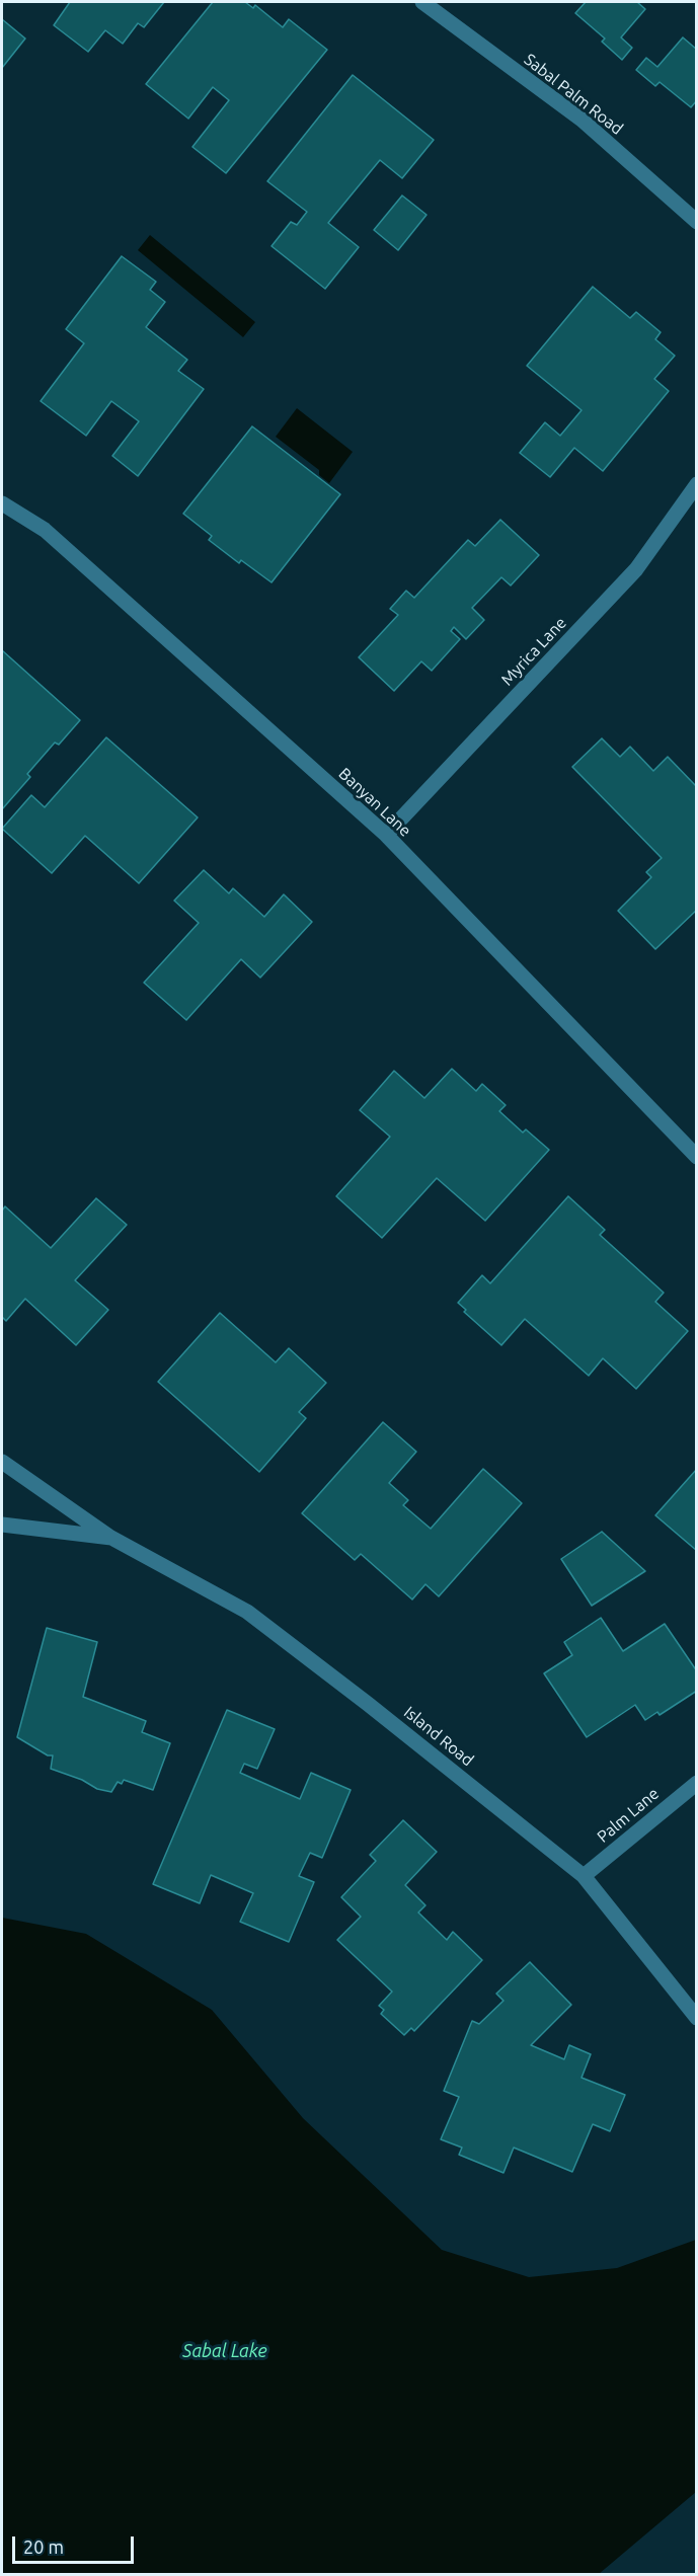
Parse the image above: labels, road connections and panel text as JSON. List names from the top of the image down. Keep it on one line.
{"streets":{"street":["Sabal Palm Road","Myrica Lane","Banyan Lane","Island Road","Palm Lane"]},"crossings":[["Myrica Lane","Banyan Lane"],["Island Road","Palm Lane"]],"water":["Sabal Lake"],"scale_bar":"20 m"}
